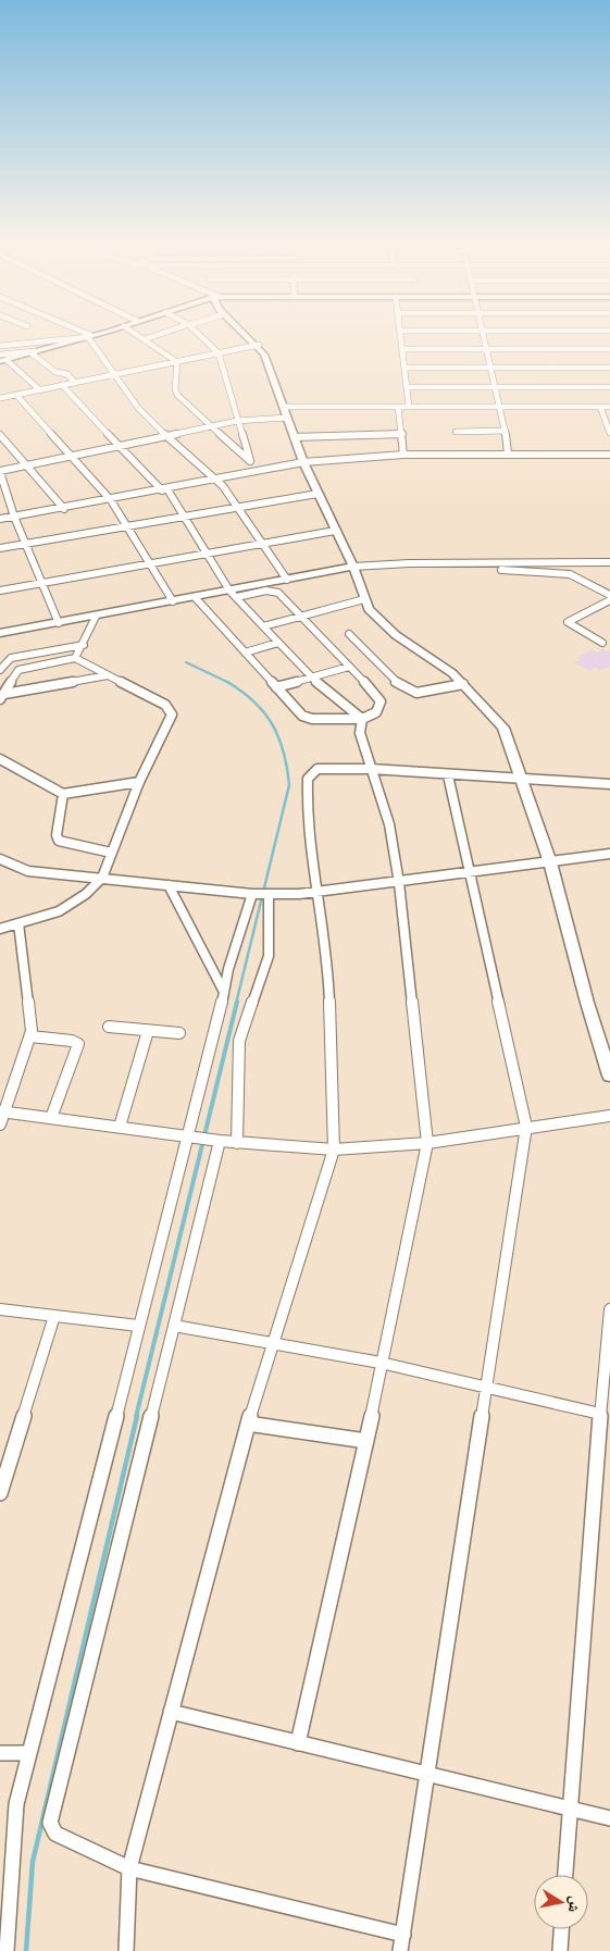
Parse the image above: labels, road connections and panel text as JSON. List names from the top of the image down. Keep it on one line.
{"north":"right"}
